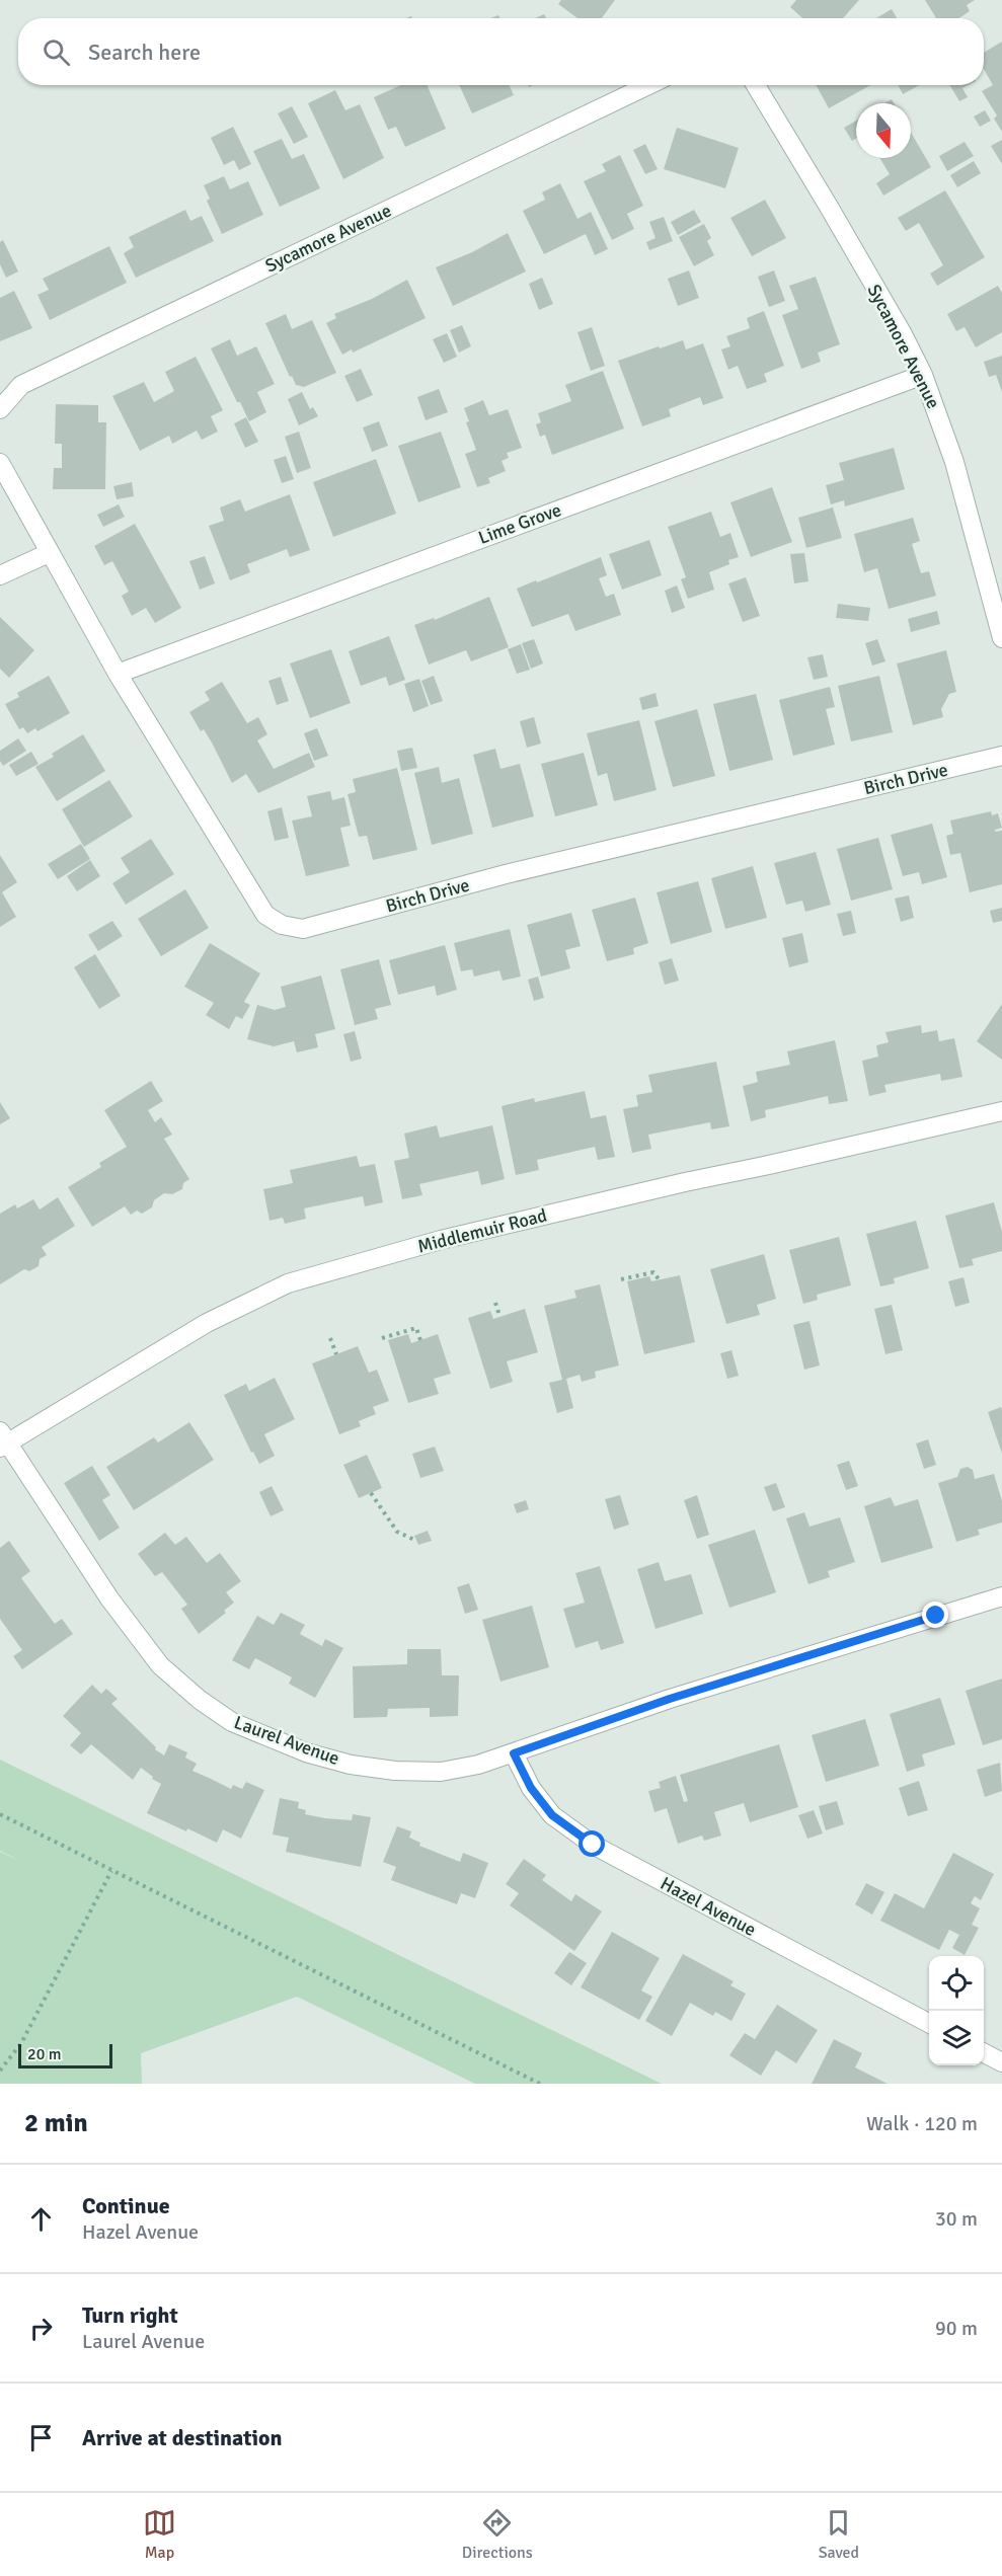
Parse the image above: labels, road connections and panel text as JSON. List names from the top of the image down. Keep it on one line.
{"streets":{"street":["Sycamore Avenue","Lime Grove","Birch Drive","Middlemuir Road","Laurel Avenue","Hazel Avenue"]},"crossings":[["Sycamore Avenue","Lime Grove"],["Lime Grove","Birch Drive"],["Middlemuir Road","Laurel Avenue"],["Laurel Avenue","Hazel Avenue"]],"scale_bar":"20 m","north":"bottom","page":{"search":"Search here","scale":"20 m","heading":["2 min","Walk · 120 m"],"list":[["Continue","Hazel Avenue","30 m"],["Turn right","Laurel Avenue","90 m"],"Arrive at destination"],"nav":["Map","Directions","Saved"]}}
